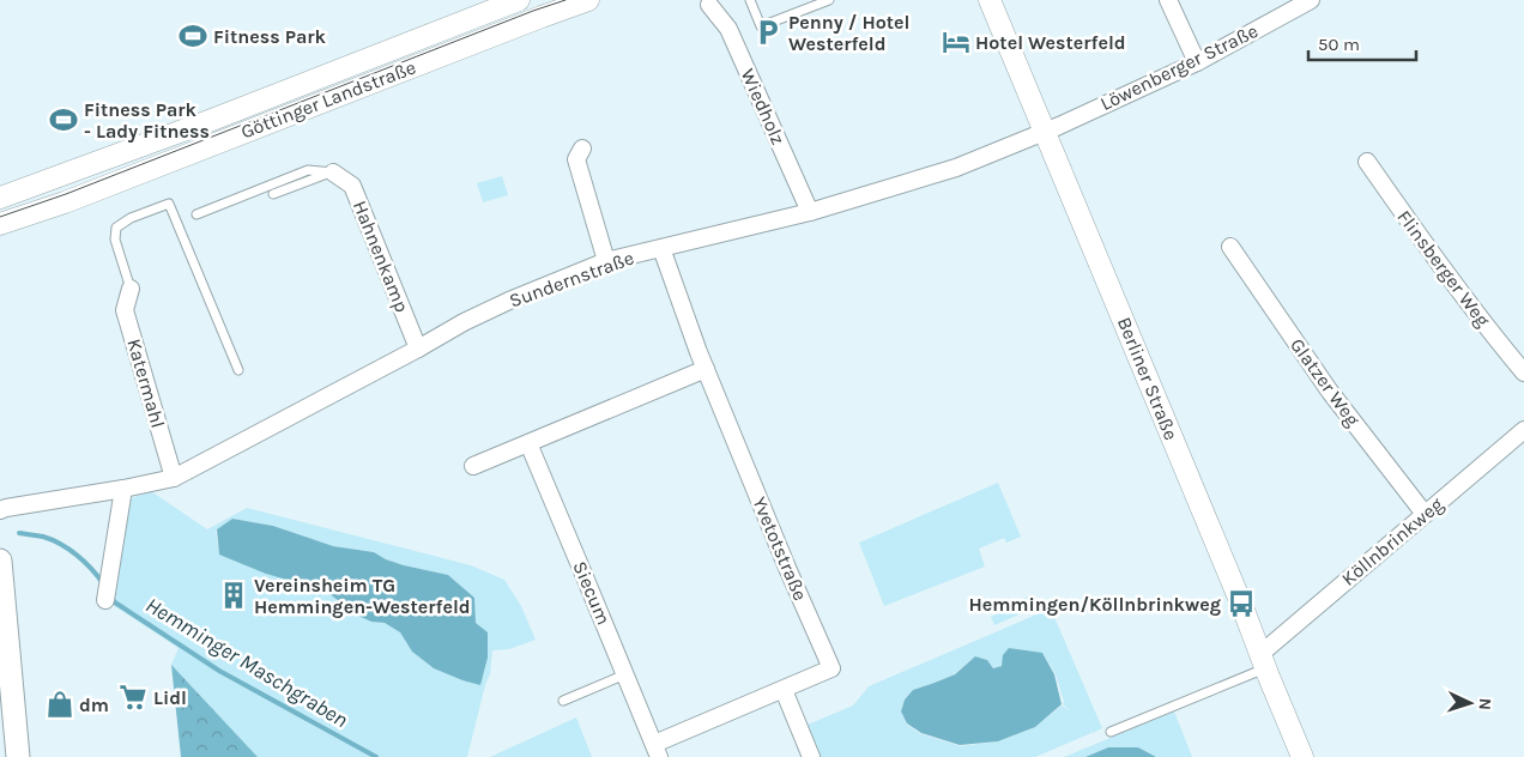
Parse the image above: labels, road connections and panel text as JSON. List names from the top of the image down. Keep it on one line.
{"streets":{"street":["Löwenberger Straße","Göttinger Landstraße","Wiedholz","Hahnenkamp","Flinsberger Weg","Sundernstraße","Berliner Straße","Glatzer Weg","Katermahl","Köllnbrinkweg","Yvetotstraße","Siecum"]},"crossings":[["Löwenberger Straße","Sundernstraße"],["Löwenberger Straße","Berliner Straße"],["Wiedholz","Sundernstraße"],["Hahnenkamp","Sundernstraße"],["Sundernstraße","Berliner Straße"],["Sundernstraße","Katermahl"],["Sundernstraße","Yvetotstraße"],["Berliner Straße","Köllnbrinkweg"],["Glatzer Weg","Köllnbrinkweg"],["Yvetotstraße","Siecum"]],"water":["Hemminger Maschgraben"],"places":{"parking":["Penny / Hotel Westerfeld"],"sports":["Fitness Park","Fitness Park - Lady Fitness"],"hotel":["Hotel Westerfeld"],"building":["Vereinsheim TG Hemmingen-Westerfeld"],"bus stop":["Hemmingen/Köllnbrinkweg"],"supermarket":["Lidl"],"shop":["dm"]},"scale_bar":"50 m","north":"right"}
